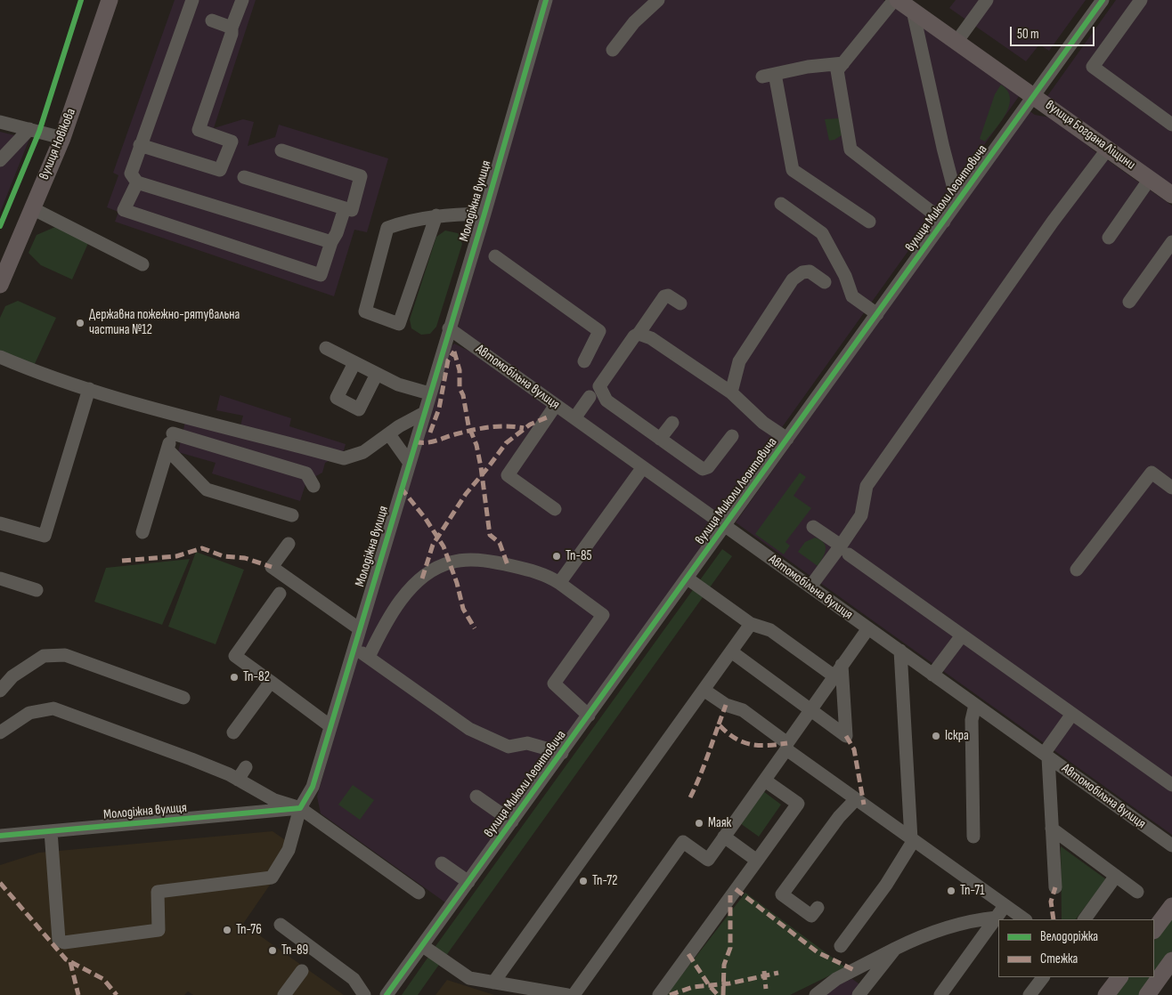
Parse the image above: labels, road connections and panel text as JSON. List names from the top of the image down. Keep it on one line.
{"streets":{"main road":["вулиця Богдана Ліщини","вулиця Новікова"],"street":["вулиця Миколи Леонтовича","Молодіжна вулиця","Автомобільна вулиця"]},"crossings":[["вулиця Богдана Ліщини","вулиця Миколи Леонтовича"],["вулиця Миколи Леонтовича","Автомобільна вулиця"],["Молодіжна вулиця","Автомобільна вулиця"]],"places":["Державна пожежно-рятувальна частина №12","Тп-85","Тп-82","Іскра","Маяк","Тп-72","Тп-71","Тп-76","Тп-89"],"legend":["Велодоріжка","Стежка"],"scale_bar":"50 m"}
